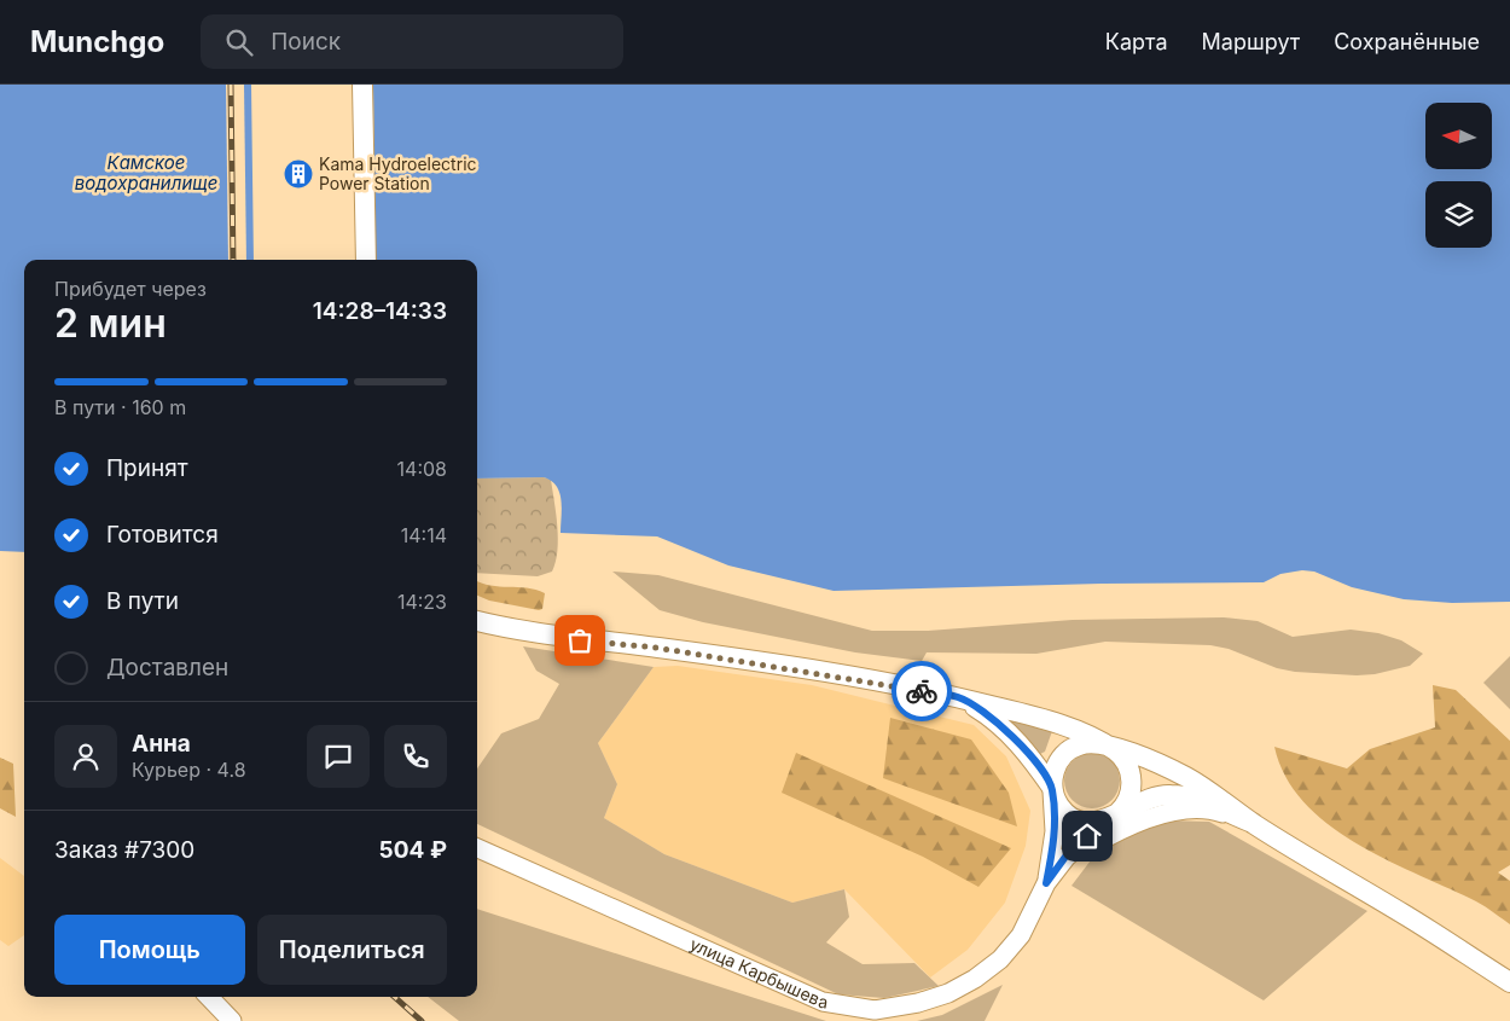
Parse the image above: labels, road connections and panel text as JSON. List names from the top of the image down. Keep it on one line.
{"streets":{"main road":["улица Карбышева"]},"water":["Камское водохранилище"],"places":{"building":["Kama Hydroelectric Power Station"]},"north":"left","page":{"header":"Munchgo","search":"Поиск","nav":["Карта","Маршрут","Сохранённые"],"heading":["2 мин","Прибудет через","14:28–14:33"],"panel":["Анна","Курьер · 4.8","Заказ #7300","504 ₽"],"bar":"В пути · 160 m","list":[["Принят","14:08"],["Готовится","14:14"],["В пути","14:23"],"Доставлен"],"buttons":["Помощь","Поделиться"]}}
